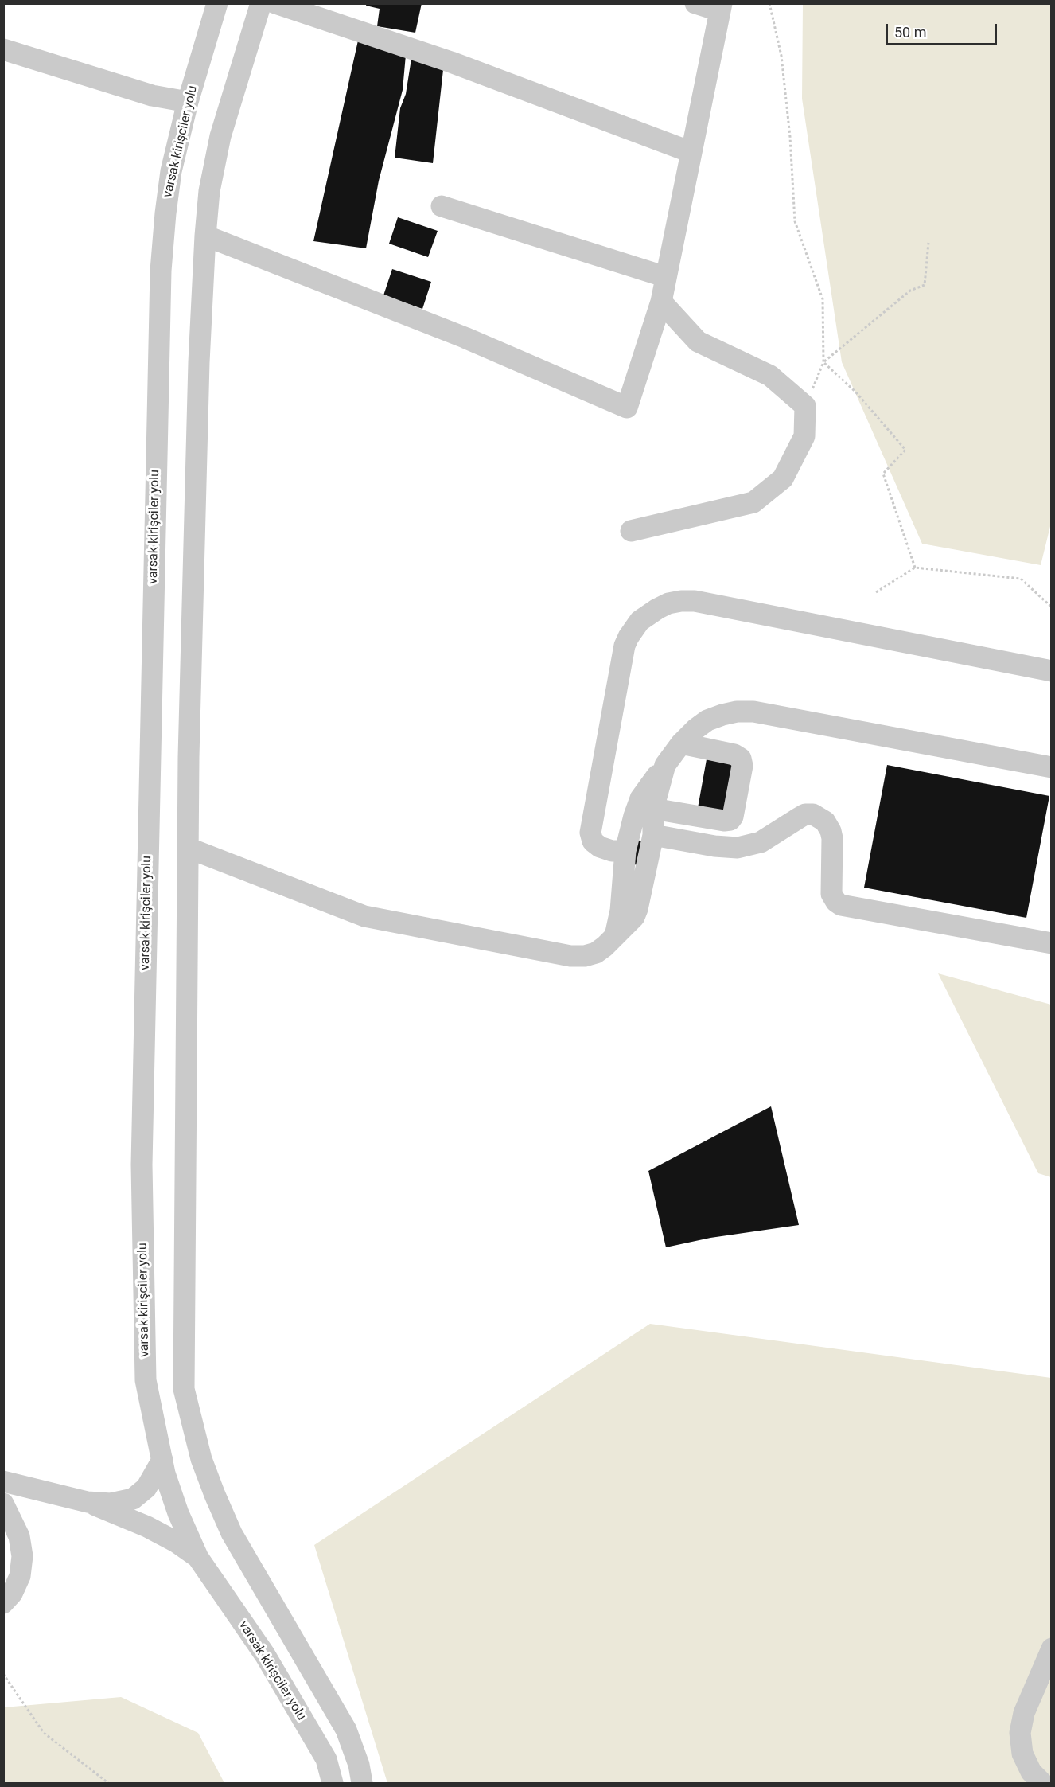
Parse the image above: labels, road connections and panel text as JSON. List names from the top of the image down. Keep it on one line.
{"streets":{"street":["varsak kirişciler yolu"]},"scale_bar":"50 m"}
